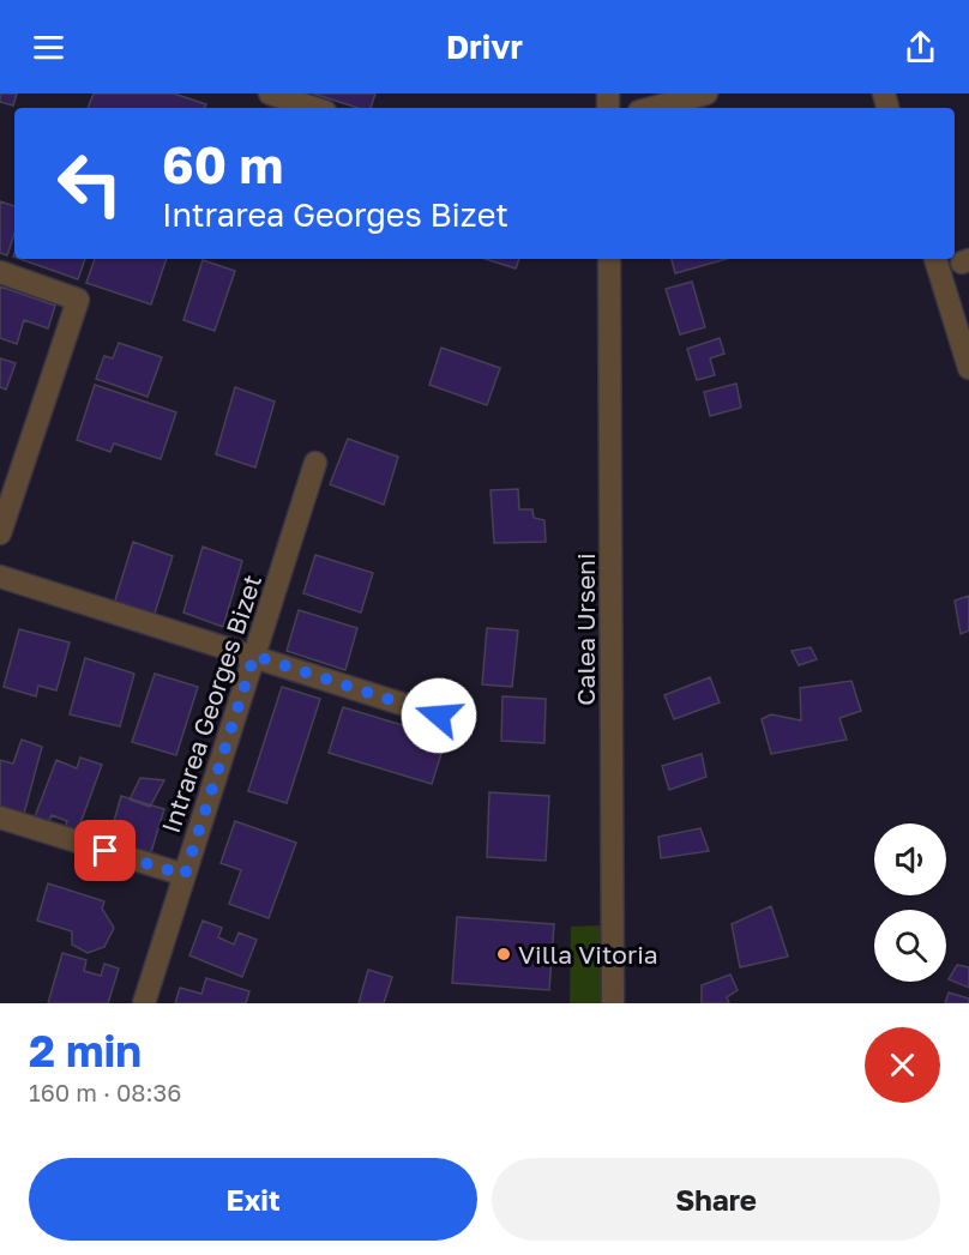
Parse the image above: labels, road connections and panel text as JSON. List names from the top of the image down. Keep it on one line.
{"streets":{"street":["Calea Urseni","Intrarea Georges Bizet"]},"places":["Villa Vitoria"],"page":{"header":"Drivr","turn":["60 m","Intrarea Georges Bizet"],"heading":["2 min","160 m · 08:36"],"buttons":["Exit","Share"]}}
